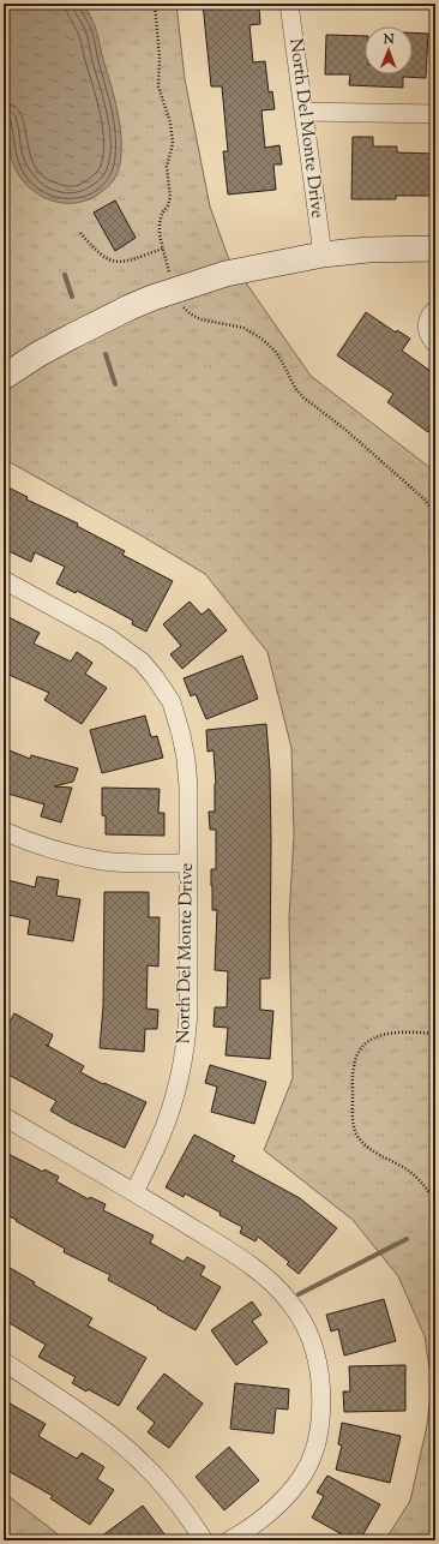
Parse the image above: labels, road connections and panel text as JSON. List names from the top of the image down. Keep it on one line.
{"streets":{"street":["North Del Monte Drive"]},"north":"top"}
